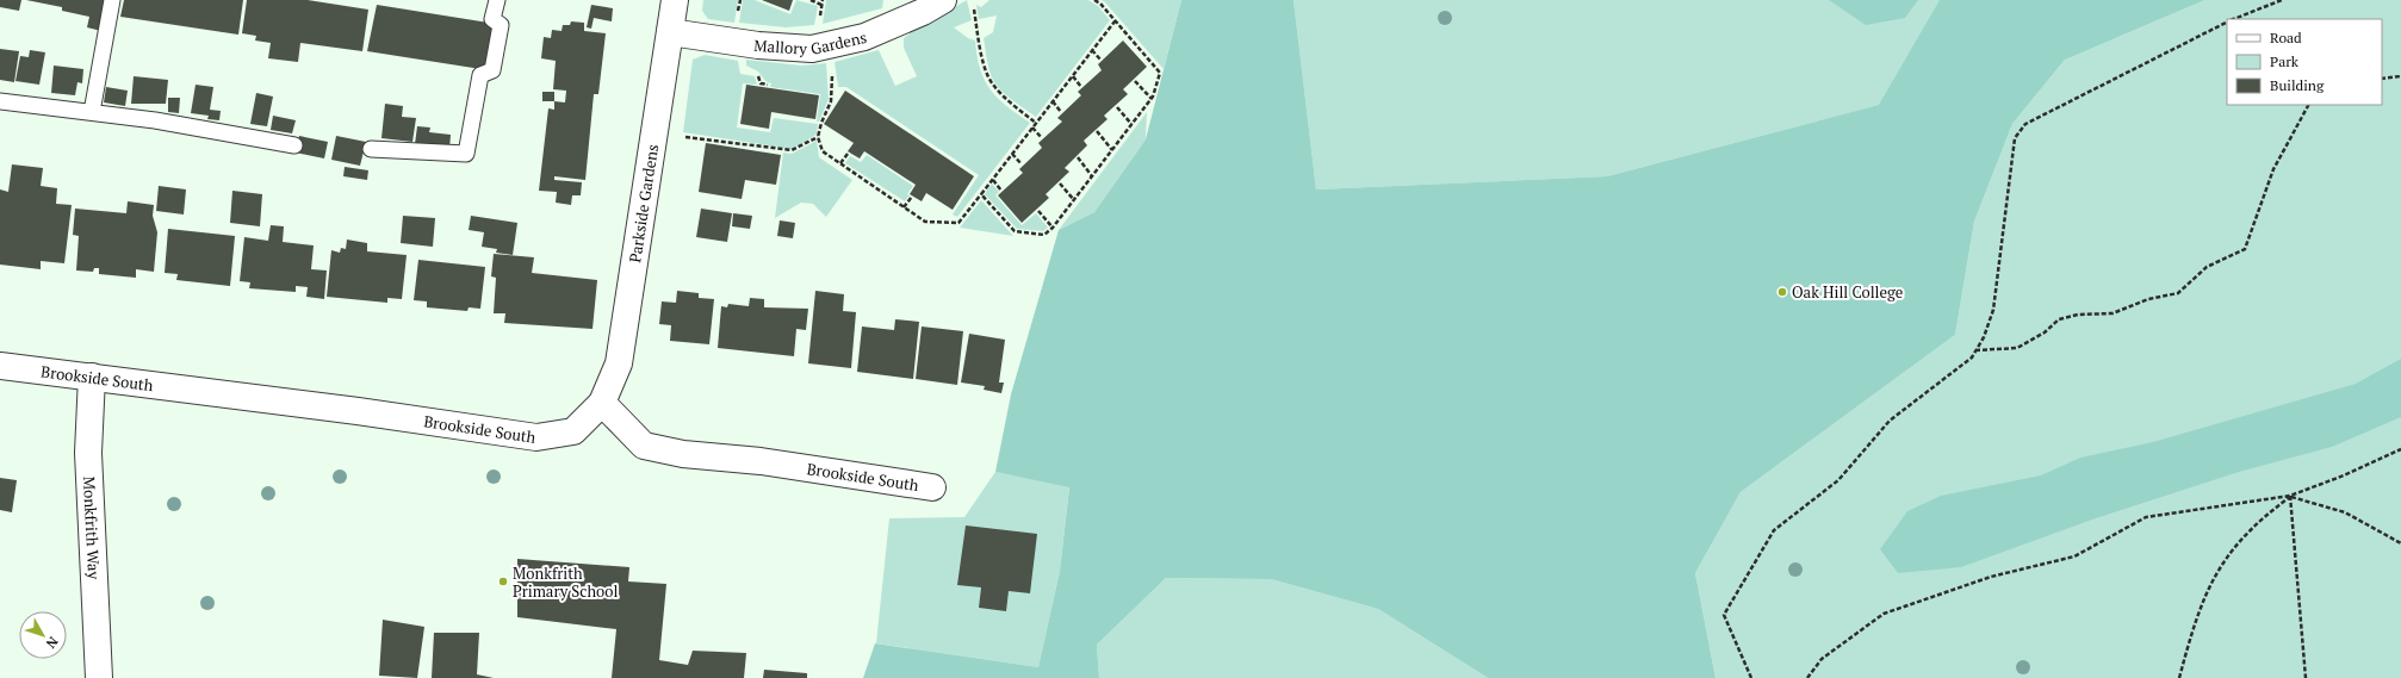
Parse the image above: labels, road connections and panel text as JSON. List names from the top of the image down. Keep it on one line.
{"streets":{"street":["Mallory Gardens","Parkside Gardens","Brookside South","Monkfrith Way"]},"crossings":[["Mallory Gardens","Parkside Gardens"],["Parkside Gardens","Brookside South"],["Brookside South","Monkfrith Way"]],"places":["Oak Hill College","Monkfrith Primary School"],"legend":["Road","Park","Building"],"north":"bottom right"}
